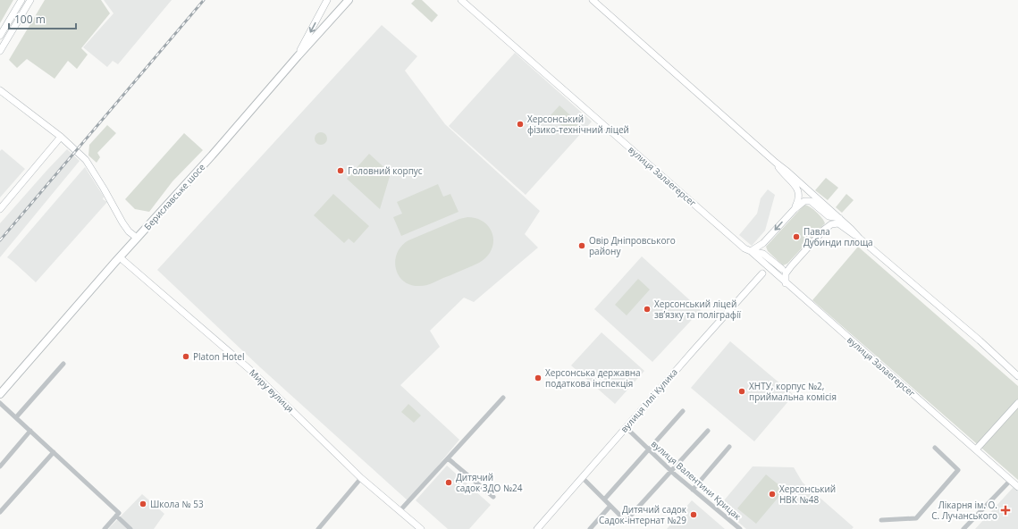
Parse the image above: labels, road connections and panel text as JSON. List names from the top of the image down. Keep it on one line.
{"streets":{"main road":["вулиця Залаегерсег","Бериславське шосе","Миру вулиця","вулиця Іллі Кулика"],"street":["вулиця Валентини Крицак"]},"crossings":[["Бериславське шосе","Миру вулиця"],["вулиця Іллі Кулика","вулиця Валентини Крицак"]],"places":{"other":["Херсонський фізико-технічний ліцей","Головний корпус","Павла Дубинди площа","Овір Дніпровського району","Херсонський ліцей зв’язку та поліграфії","Platon Hotel","Херсонська державна податкова інспекція","ХНТУ, корпус №2, приймальна комісія","Дитячий садок ЗДО №24","Херсонський НВК №48","Школа № 53","Дитячий садок Садок-інтернат №29"],"health":["Лікарня ім. О. С. Лучанського"]},"scale_bar":"100 m"}
